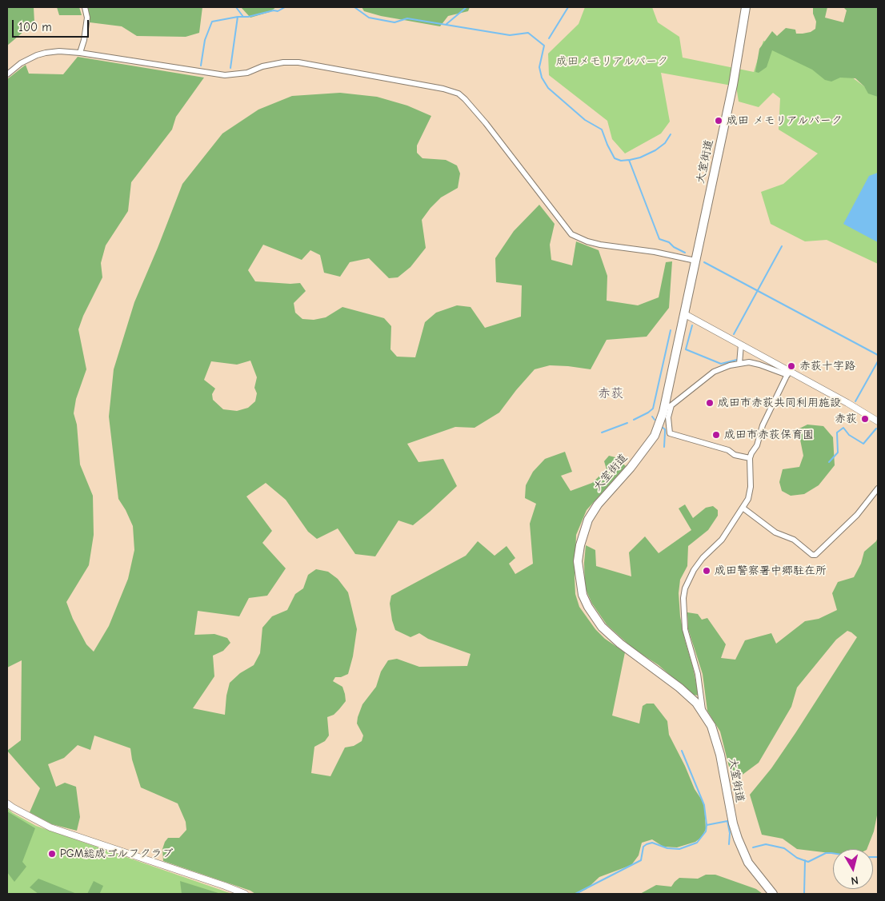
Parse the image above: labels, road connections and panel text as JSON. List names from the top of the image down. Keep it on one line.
{"streets":{"main road":["大室街道"]},"districts":["赤荻"],"parks":["成田メモリアルパーク"],"places":["成田 メモリアルパーク","赤荻十字路","成田市赤荻共同利用施設","赤荻","成田市赤荻保育園","成田警察署中郷駐在所","PGM総成ゴルフクラブ"],"scale_bar":"100 m","north":"bottom"}
